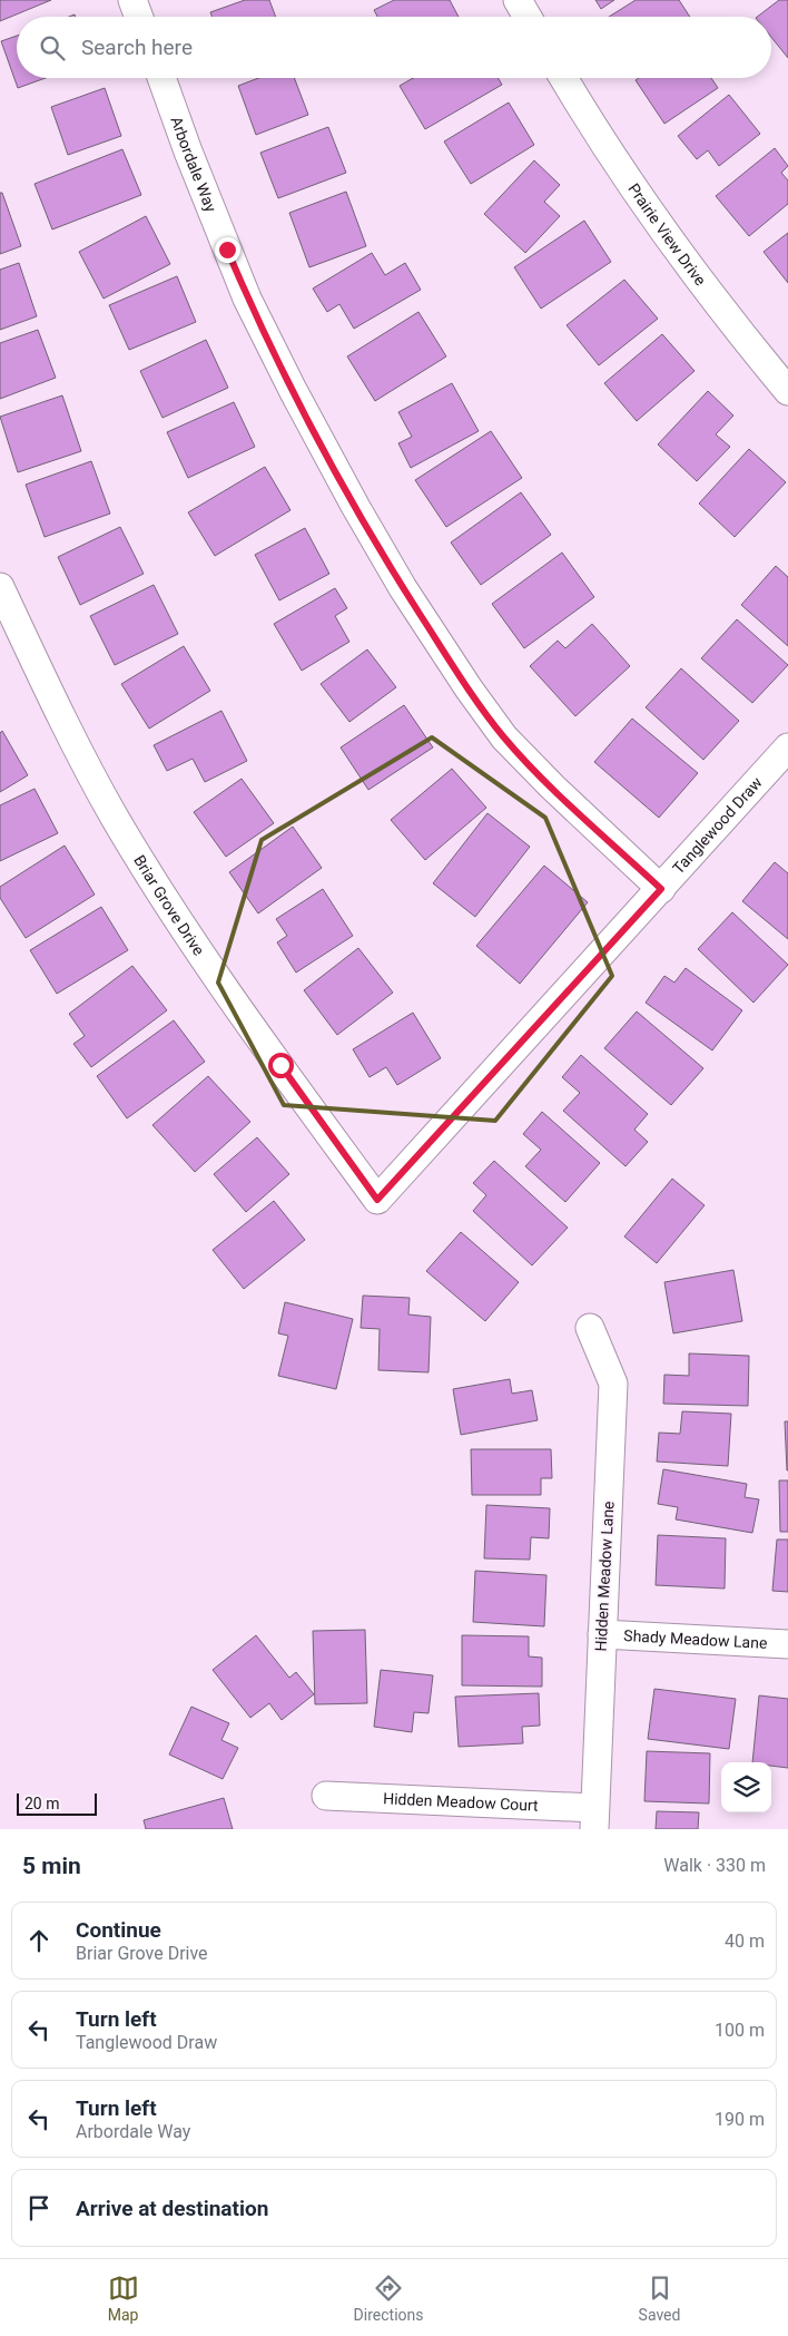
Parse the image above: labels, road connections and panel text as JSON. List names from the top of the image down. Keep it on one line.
{"streets":{"street":["Arbordale Way","Prairie View Drive","Tanglewood Draw","Briar Grove Drive","Hidden Meadow Lane","Shady Meadow Lane","Hidden Meadow Court"]},"crossings":[["Arbordale Way","Tanglewood Draw"],["Tanglewood Draw","Briar Grove Drive"],["Hidden Meadow Lane","Shady Meadow Lane"],["Hidden Meadow Lane","Hidden Meadow Court"]],"scale_bar":"20 m","page":{"search":"Search here","scale":"20 m","heading":["5 min","Walk · 330 m"],"list":[["Continue","Briar Grove Drive","40 m"],["Turn left","Tanglewood Draw","100 m"],["Turn left","Arbordale Way","190 m"],"Arrive at destination"],"nav":["Map","Directions","Saved"]}}
